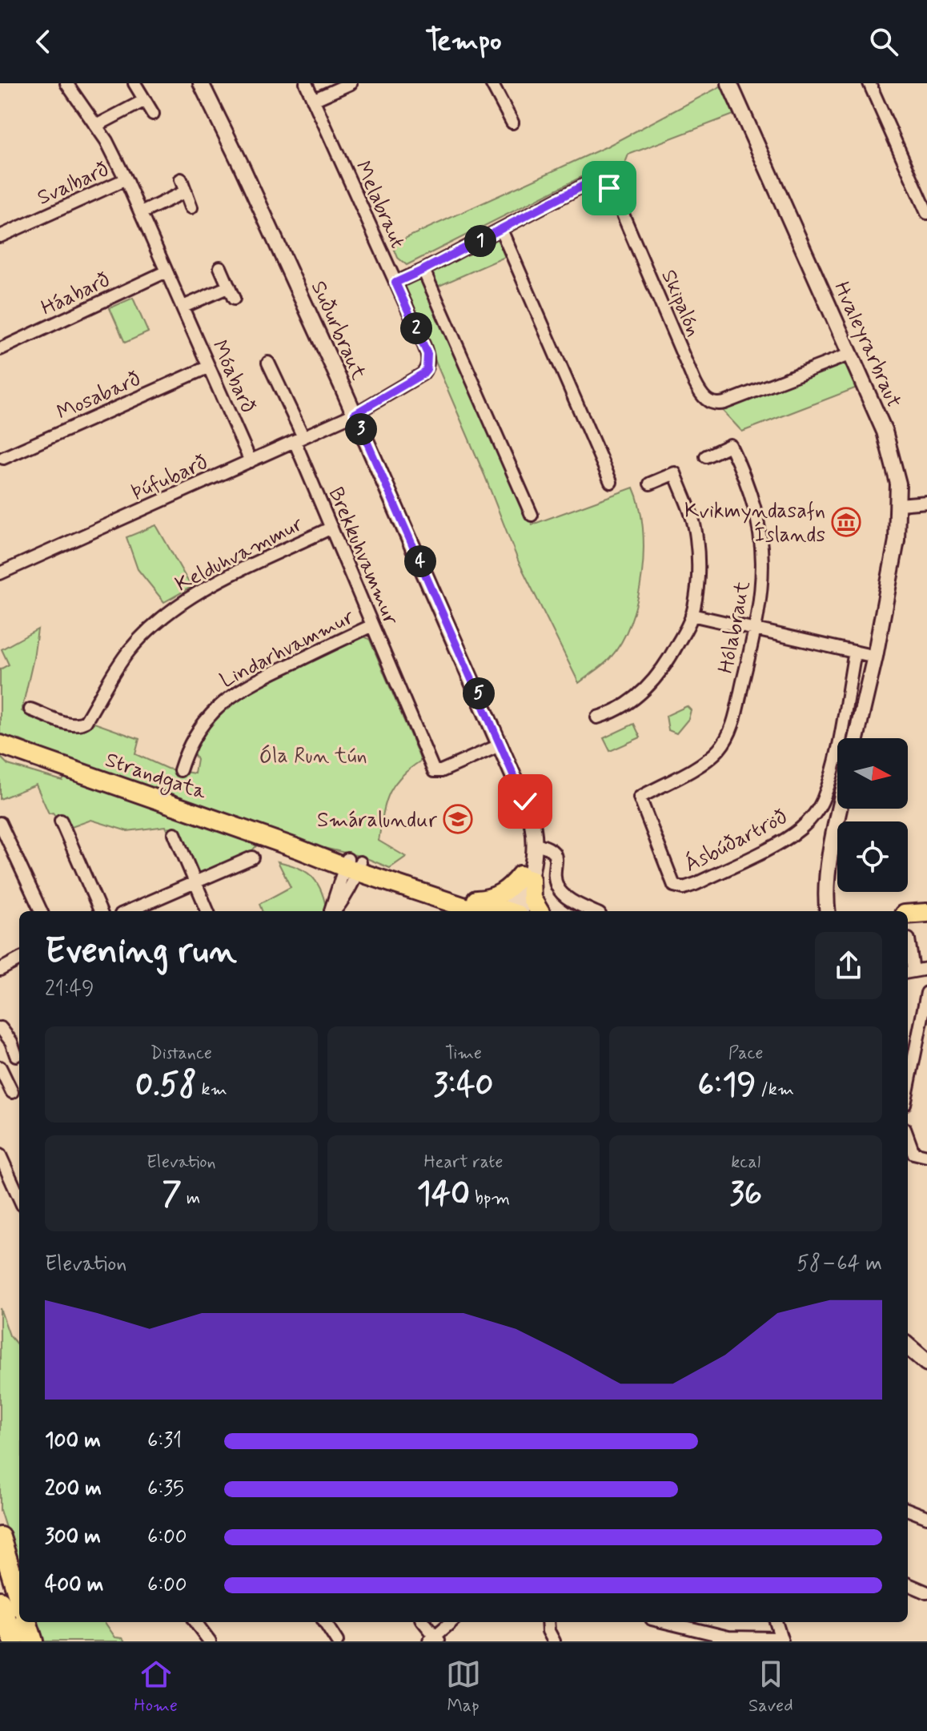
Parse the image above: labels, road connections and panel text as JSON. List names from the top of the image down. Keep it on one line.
{"streets":{"main road":["Strandgata"],"street":["Svalbarð","Melabraut","Háabarð","Skipalón","Suðurbraut","Hvaleyrarbraut","Móabarð","Mosabarð","Þúfubarð","Kelduhvammur","Brekkuhvammur","Hólabraut","Lindarhvammur","Ásbúðartröð"]},"crossings":[["Svalbarð","Móabarð"],["Melabraut","Skipalón"],["Melabraut","Suðurbraut"],["Melabraut","Þúfubarð"],["Háabarð","Móabarð"],["Skipalón","Hvaleyrarbraut"],["Suðurbraut","Þúfubarð"],["Suðurbraut","Brekkuhvammur"],["Móabarð","Mosabarð"],["Móabarð","Þúfubarð"],["Móabarð","Brekkuhvammur"],["Þúfubarð","Brekkuhvammur"],["Kelduhvammur","Brekkuhvammur"],["Brekkuhvammur","Lindarhvammur"],["Hólabraut","Ásbúðartröð"]],"parks":["Óla Run tún"],"places":{"museum":["Kvikmyndasafn Íslands"],"school or university":["Smáralundur"]},"north":"right","page":{"header":"Tempo","pins":["1","2","3","4","5"],"heading":["Evening run","21:49"],"stats":[["Distance","0.58 km"],["Time","3:40"],["Pace","6:19 /km"],["Elevation","7 m"],["Heart rate","140 bpm"],["kcal","36"]],"chart":["Elevation","58–64 m"],"list":[{"name":"100 m","note":"6:31"},{"name":"200 m","note":"6:35"},{"name":"300 m","note":"6:00"},{"name":"400 m","note":"6:00"}],"tabs":["Home","Map","Saved"]}}
